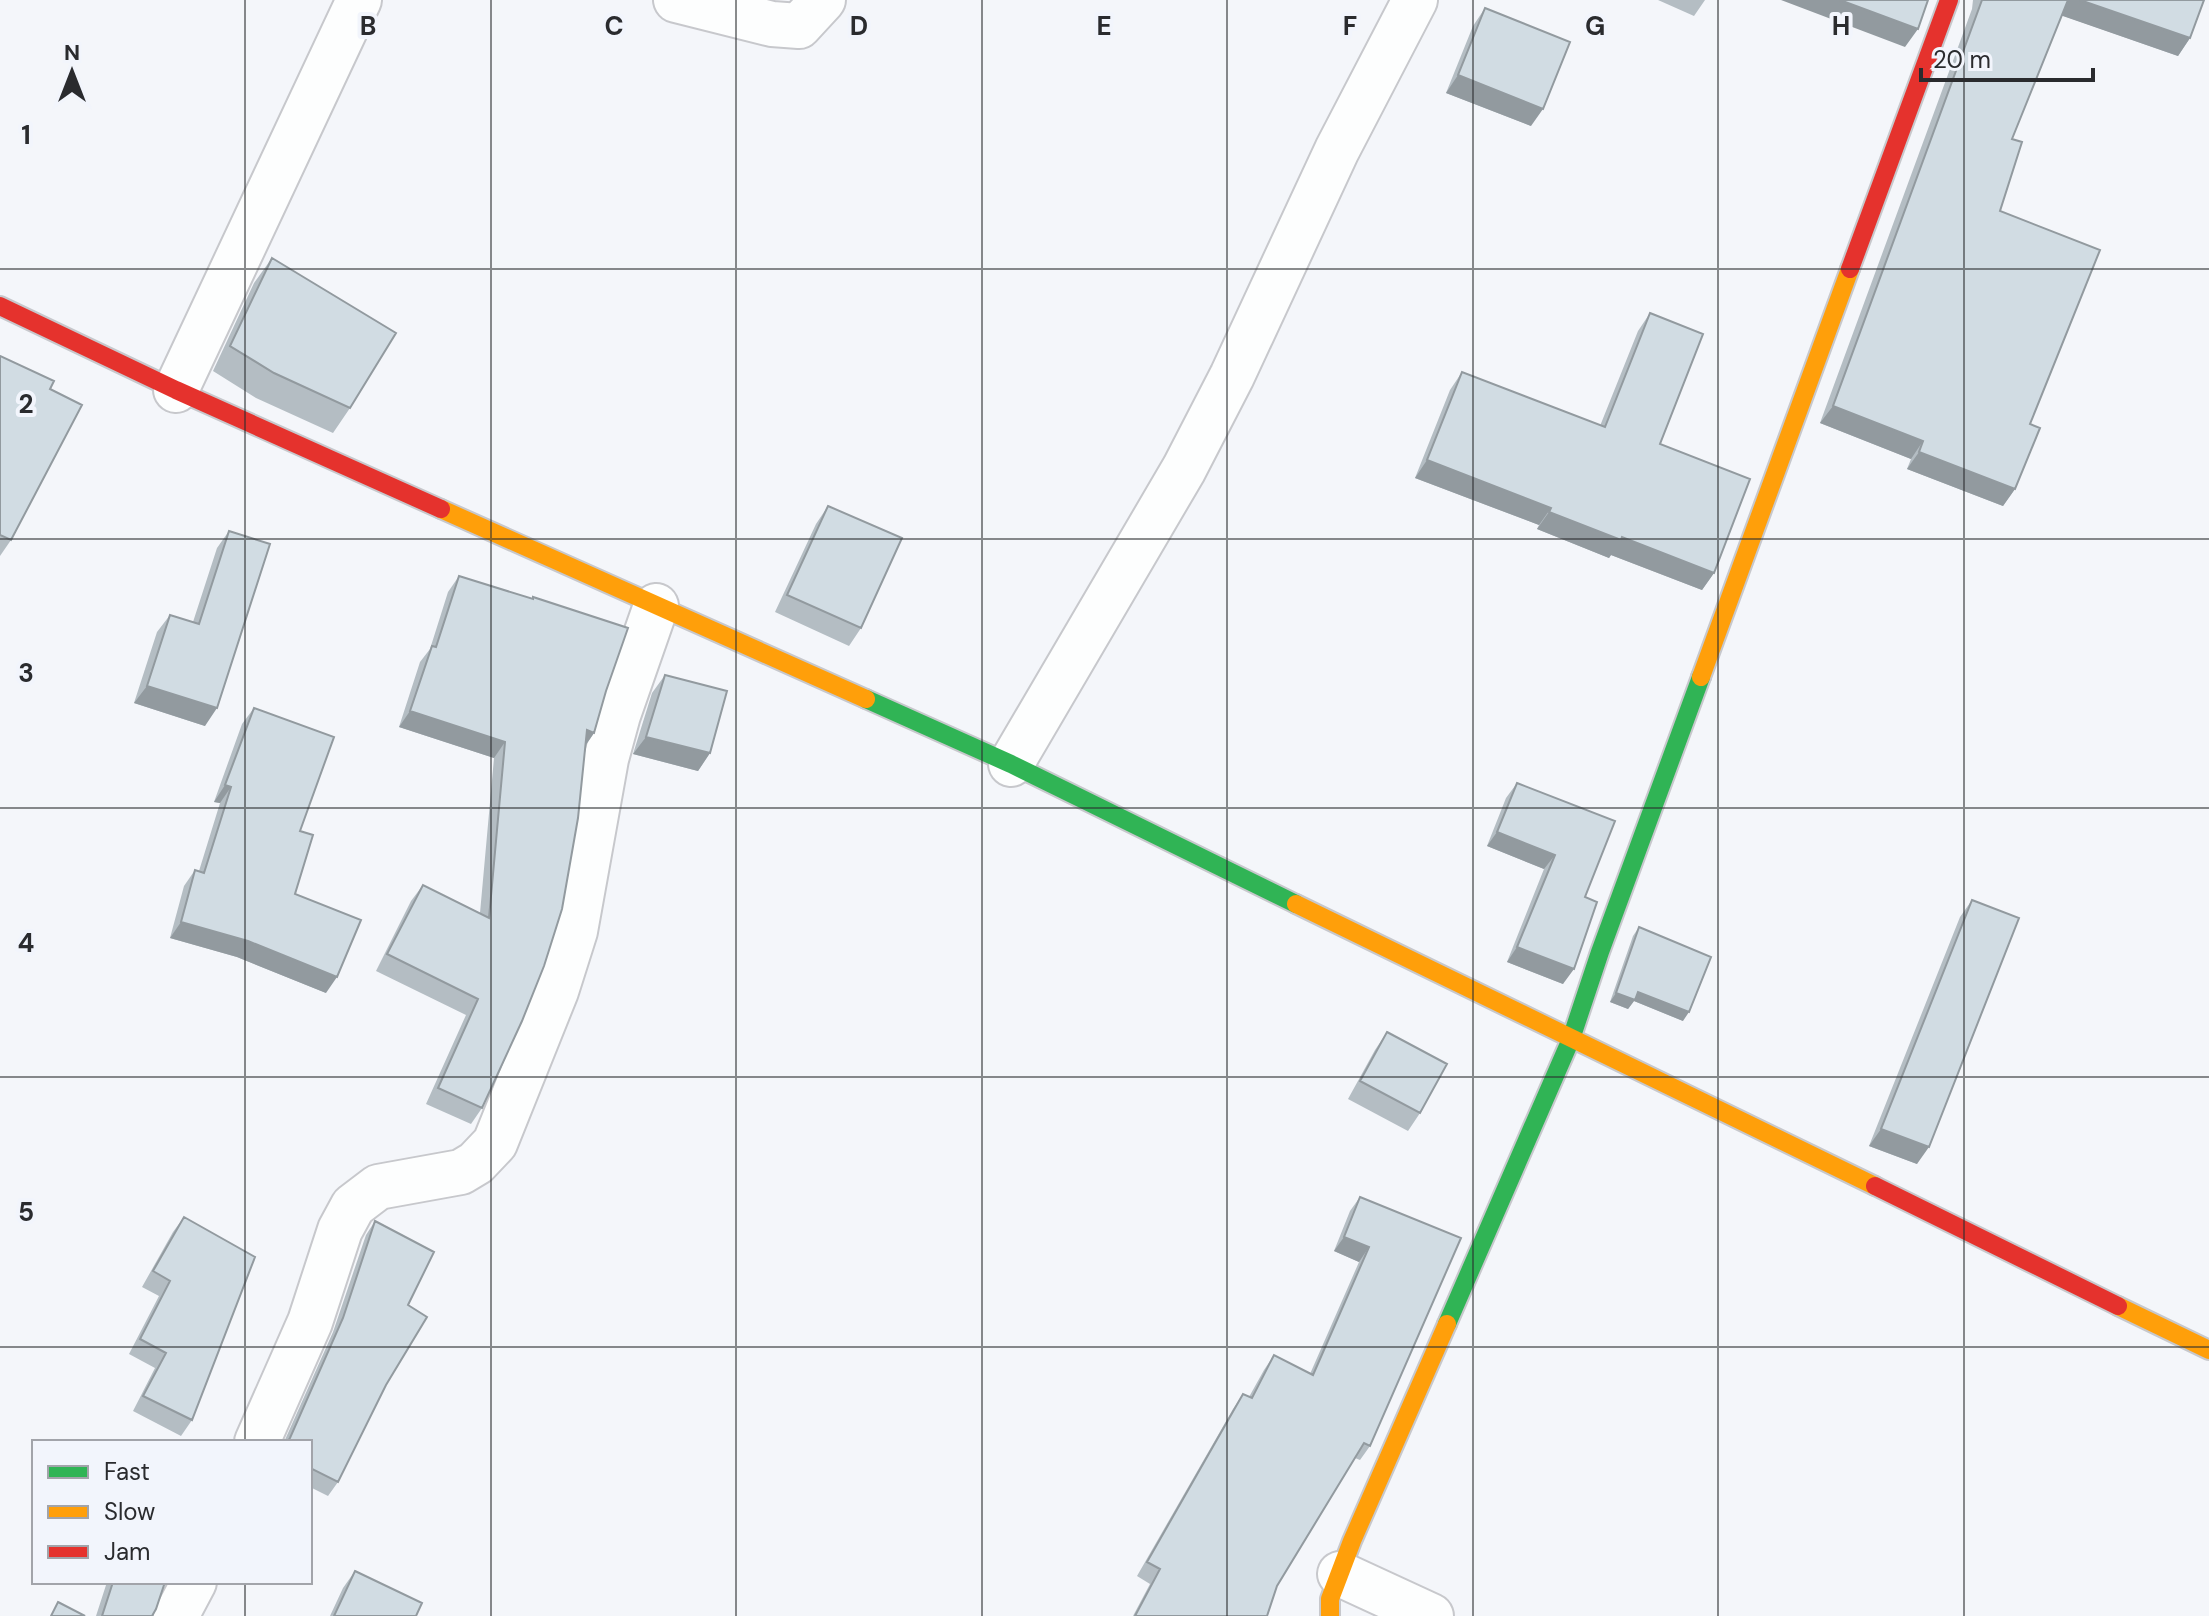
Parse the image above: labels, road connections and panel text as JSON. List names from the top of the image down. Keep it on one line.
{"legend":["Fast","Slow","Jam"],"scale_bar":"20 m","north":"top","grid":{"columns":["B","C","D","E","F","G","H"],"rows":["1","2","3","4","5"]}}
